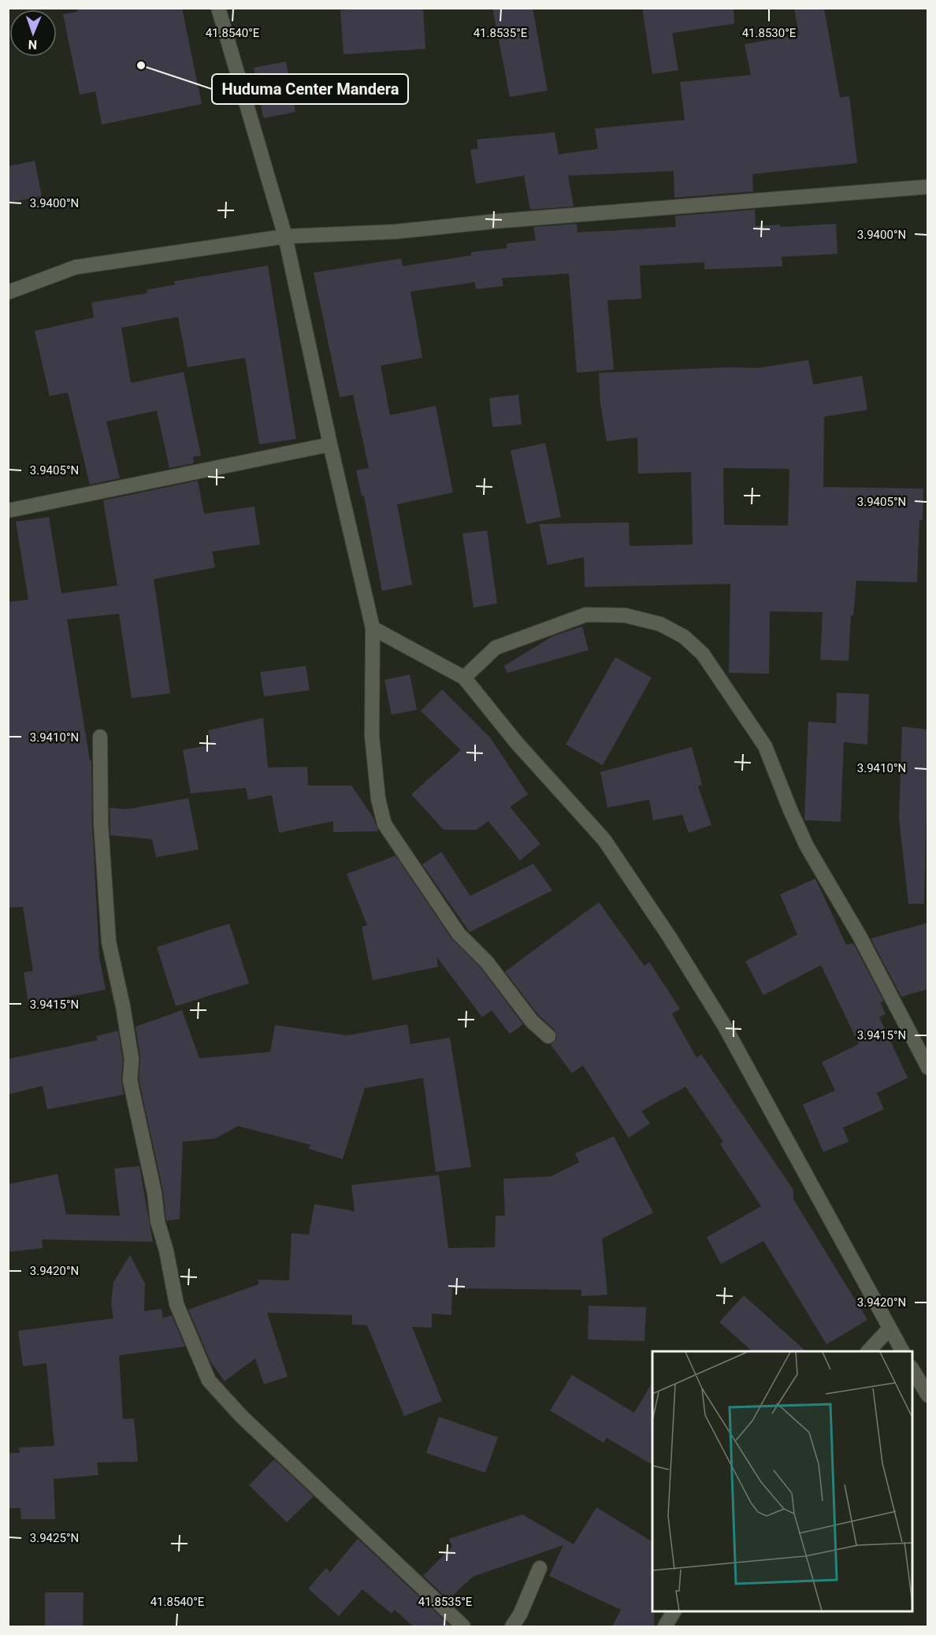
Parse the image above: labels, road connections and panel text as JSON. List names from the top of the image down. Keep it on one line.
{"places":["Huduma Center Mandera"],"north":"bottom","coordinates":["41.8540°E","41.8535°E","41.8530°E","3.9400°N","3.9405°N","3.9410°N","3.9415°N","3.9420°N","3.9425°N"]}
